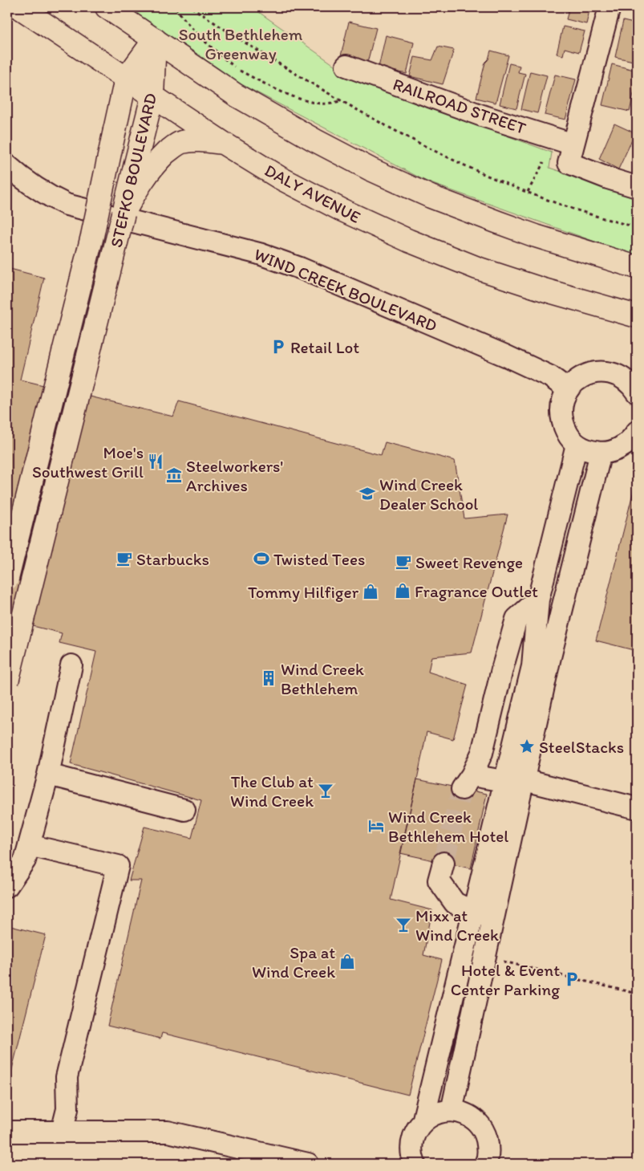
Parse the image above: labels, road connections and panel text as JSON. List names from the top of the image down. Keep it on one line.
{"streets":{"main road":["STEFKO BOULEVARD","DALY AVENUE"],"street":["RAILROAD STREET","WIND CREEK BOULEVARD"]},"crossings":[["STEFKO BOULEVARD","DALY AVENUE"]],"parks":["South Bethlehem Greenway"],"places":{"parking":["Retail Lot","Hotel & Event Center Parking"],"restaurant":["Moe's Southwest Grill"],"museum":["Steelworkers' Archives"],"school or university":["Wind Creek Dealer School"],"cafe":["Starbucks","Sweet Revenge"],"sports":["Twisted Tees"],"shop":["Fragrance Outlet","Tommy Hilfiger","Spa at Wind Creek"],"building":["Wind Creek Bethlehem"],"place":["SteelStacks"],"bar":["The Club at Wind Creek","Mixx at Wind Creek"],"hotel":["Wind Creek Bethlehem Hotel"]}}
